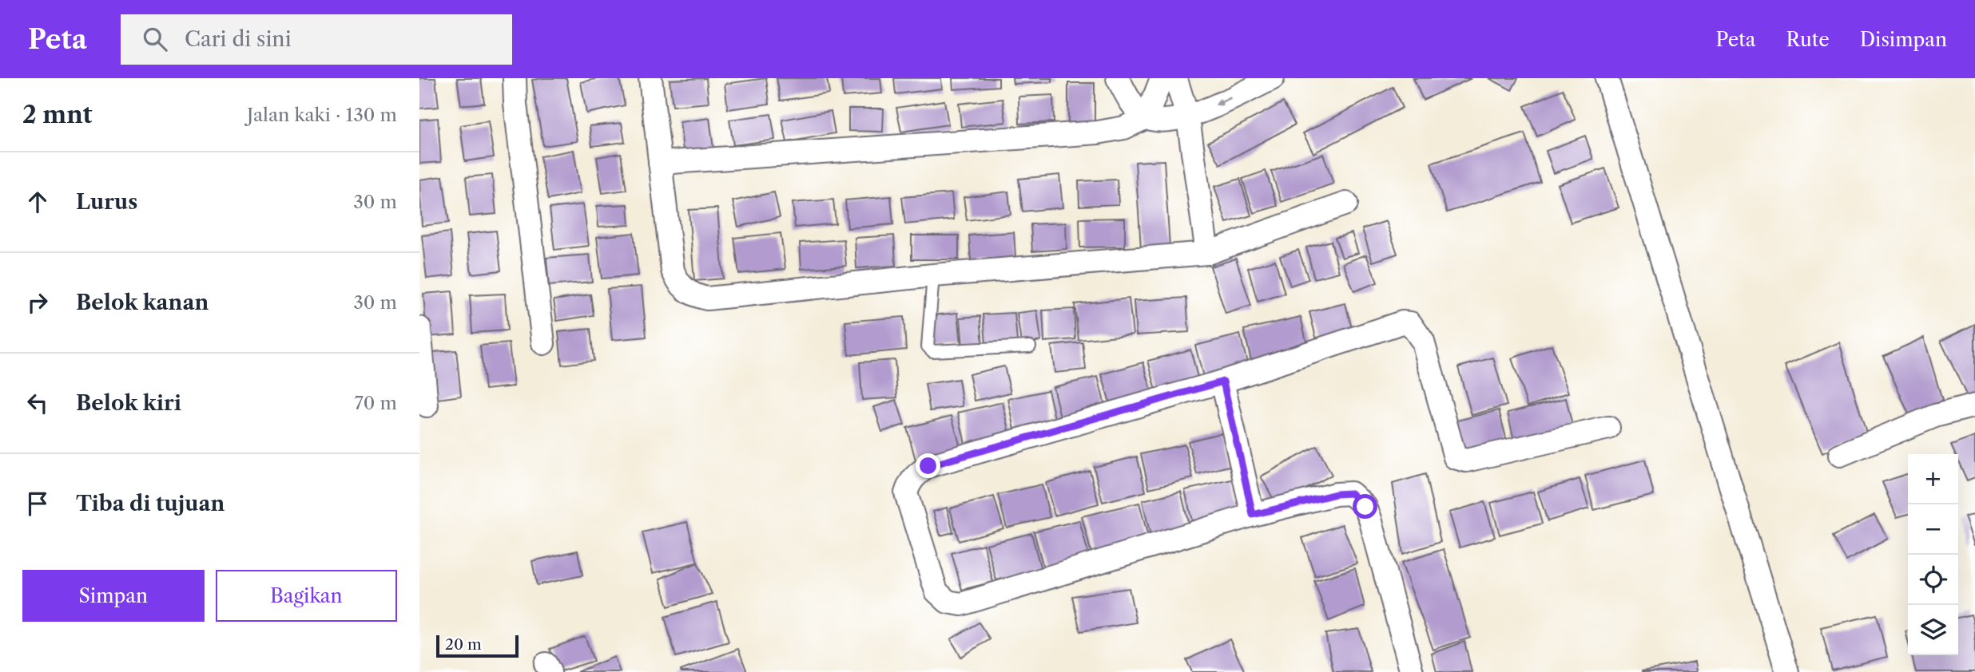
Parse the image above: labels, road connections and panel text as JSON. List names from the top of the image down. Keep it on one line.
{"scale_bar":"20 m","page":{"header":"Peta","search":"Cari di sini","nav":["Peta","Rute","Disimpan"],"heading":["2 mnt","Jalan kaki · 130 m"],"list":[["Lurus","30 m"],["Belok kanan","30 m"],["Belok kiri","70 m"],"Tiba di tujuan"],"map_buttons":["+","−"],"buttons":["Simpan","Bagikan"],"scale":"20 m"}}
